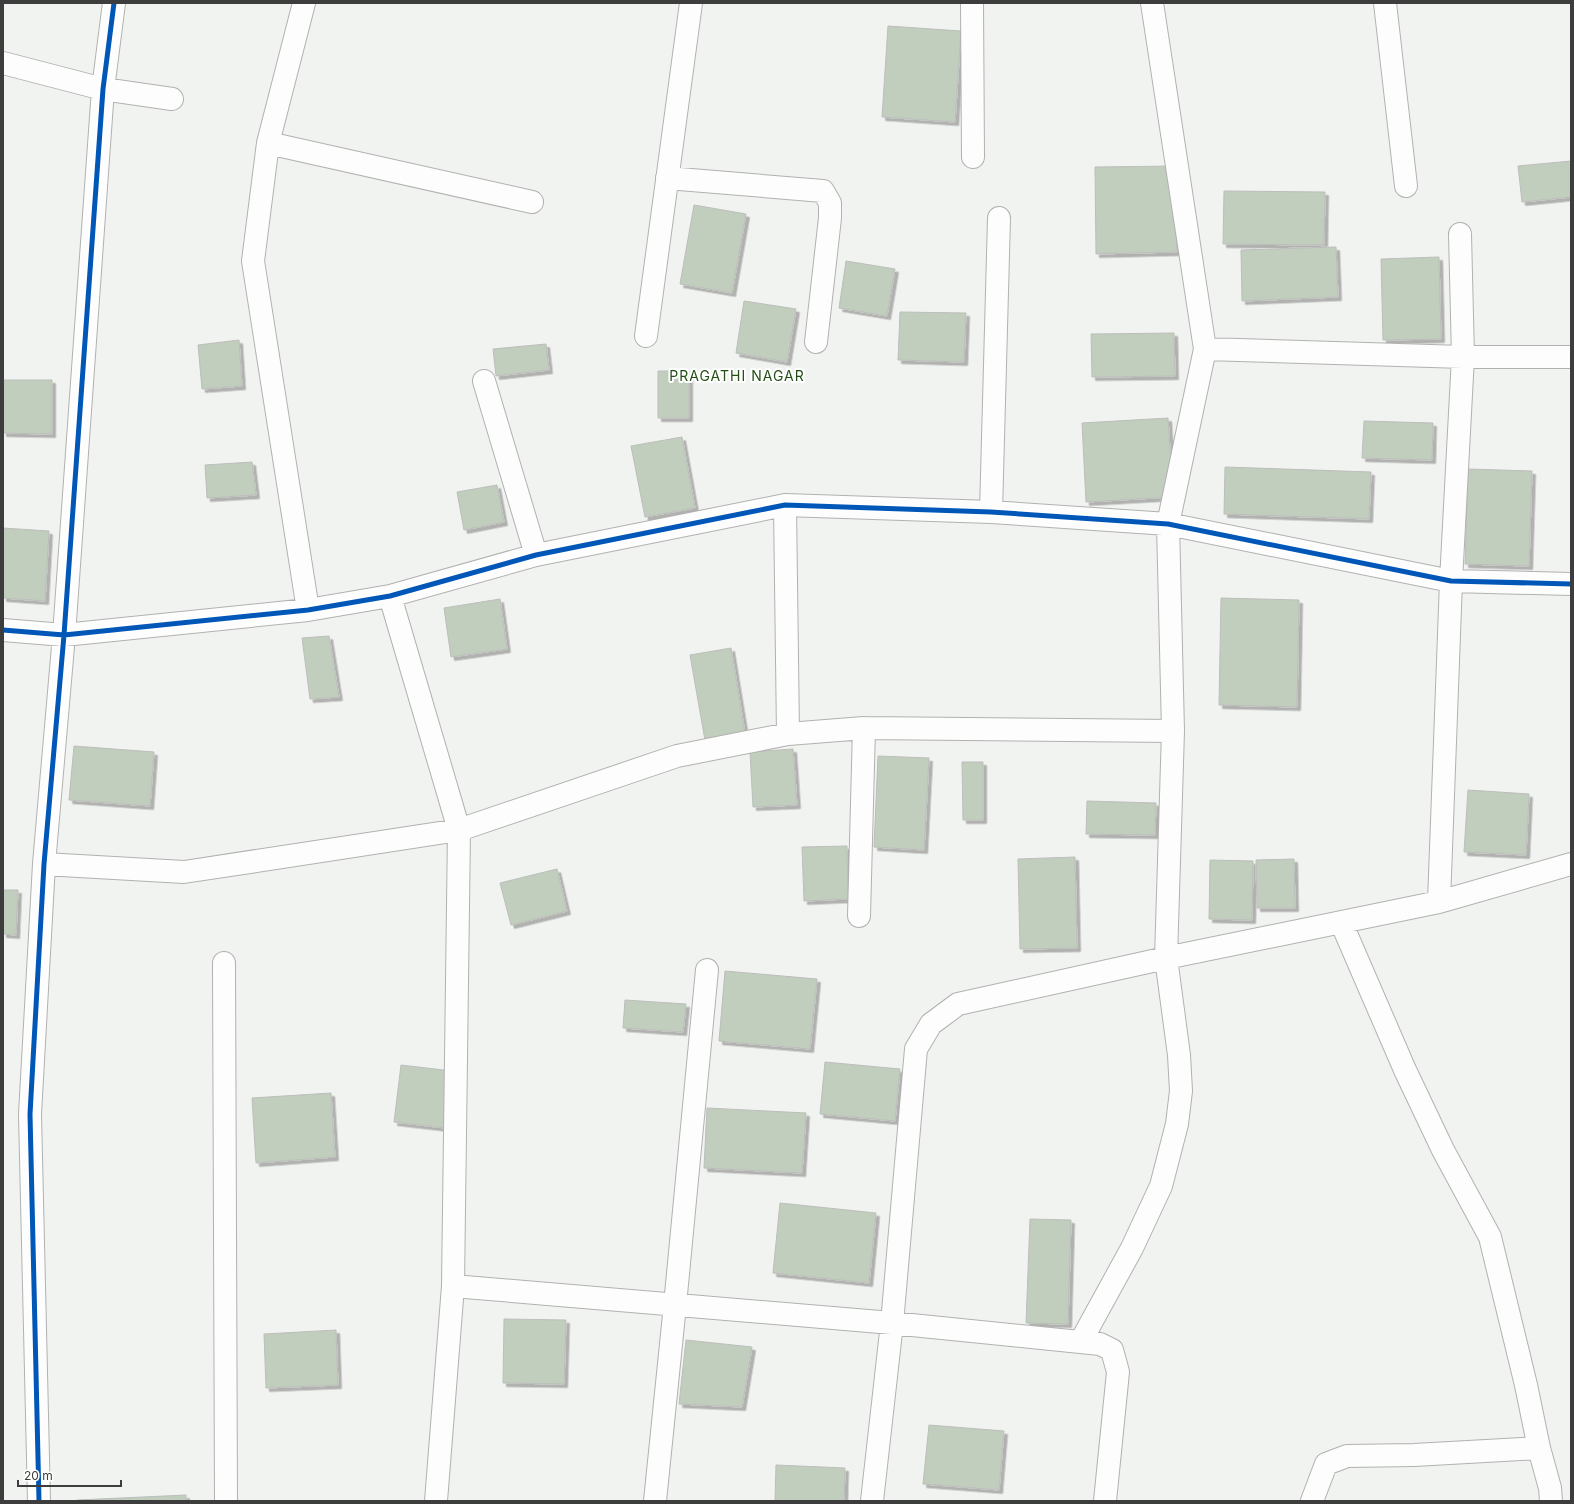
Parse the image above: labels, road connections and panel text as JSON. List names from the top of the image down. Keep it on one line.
{"districts":["PRAGATHI NAGAR"],"scale_bar":"20 m"}
